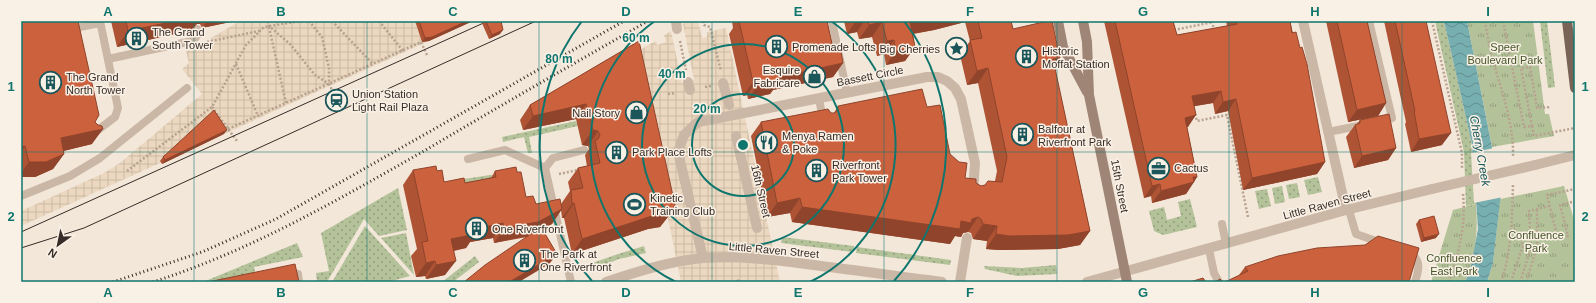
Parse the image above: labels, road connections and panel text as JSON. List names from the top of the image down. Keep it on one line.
{"streets":{"main road":["15th Street"],"street":["Bassett Circle","16th Street","Little Raven Street"]},"crossings":[["Bassett Circle","Little Raven Street"],["15th Street","Little Raven Street"]],"water":["Cherry Creek"],"parks":["Speer Boulevard Park","Confluence Park","Confluence East Park"],"places":{"building":["The Grand South Tower","Promenade Lofts","Historic Moffat Station","The Grand North Tower","Balfour at Riverfront Park","Park Place Lofts","Riverfront Park Tower","One Riverfront","The Park at One Riverfront"],"place":["Big Cherries"],"shop":["Esquire Fabricare","Nail Story"],"station":["Union Station Light Rail Plaza"],"restaurant":["Menya Ramen & Poke"],"office":["Cactus"],"sports":["Kinetic Training Club"]},"north":"bottom left","grid":{"columns":["A","B","C","D","E","F","G","H","I"],"rows":["1","2"]},"rings":["60 m","80 m","40 m","20 m"]}
